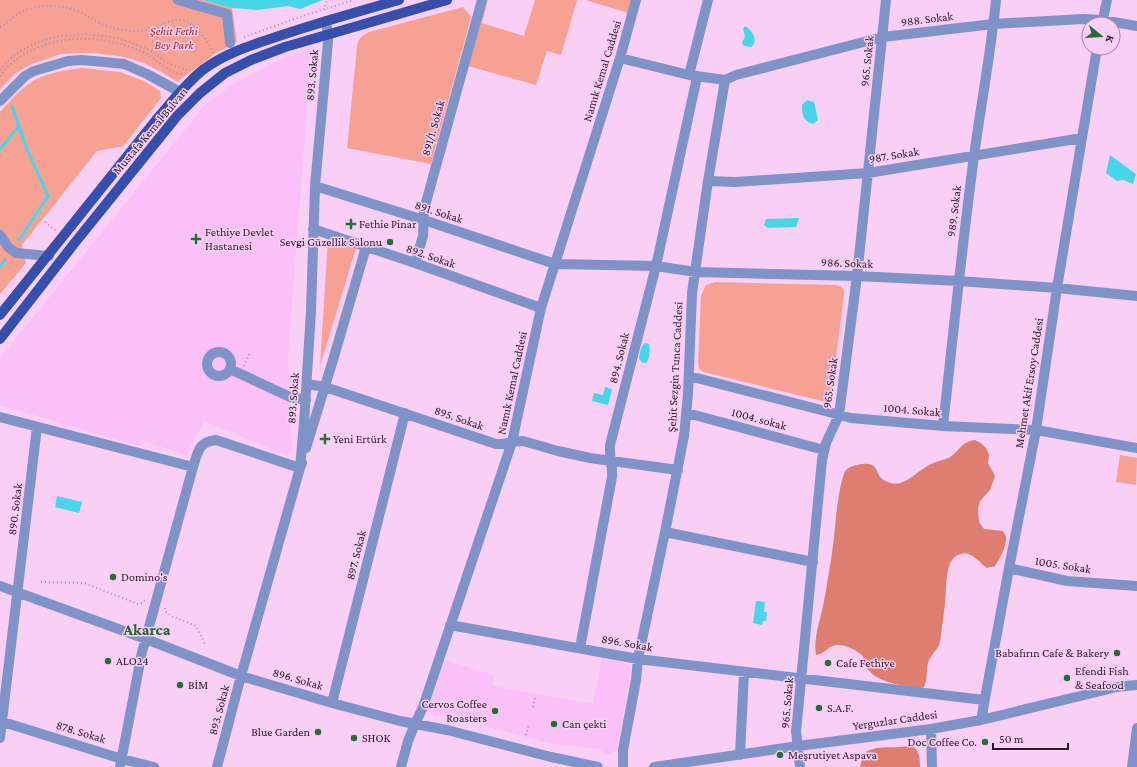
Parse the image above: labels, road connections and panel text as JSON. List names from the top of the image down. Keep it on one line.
{"streets":{"main road":["Mustafa Kemal Bulvarı"],"street":["988. Sokak","965. Sokak","Namık Kemal Caddesi","893. Sokak","891/1. Sokak","987. Sokak","989. Sokak","891. Sokak","892. Sokak","986. Sokak","894. Sokak","Şehit Sezgin Tunca Caddesi","Mehmet Akif Ersoy Caddesi","1004. Sokak","895. Sokak","1004. sokak","890. Sokak","897. Sokak","1005. Sokak","896. Sokak","Yerguzlar Caddesi","878. Sokak"]},"crossings":[["988. Sokak","965. Sokak"],["988. Sokak","989. Sokak"],["988. Sokak","Şehit Sezgin Tunca Caddesi"],["965. Sokak","987. Sokak"],["965. Sokak","986. Sokak"],["965. Sokak","1004. Sokak"],["965. Sokak","1004. sokak"],["965. Sokak","896. Sokak"],["965. Sokak","Yerguzlar Caddesi"],["Namık Kemal Caddesi","891. Sokak"],["Namık Kemal Caddesi","892. Sokak"],["Namık Kemal Caddesi","986. Sokak"],["Namık Kemal Caddesi","895. Sokak"],["Namık Kemal Caddesi","896. Sokak"],["893. Sokak","Mustafa Kemal Bulvarı"],["893. Sokak","891. Sokak"],["893. Sokak","892. Sokak"],["893. Sokak","895. Sokak"],["893. Sokak","896. Sokak"],["891/1. Sokak","891. Sokak"],["891/1. Sokak","892. Sokak"],["987. Sokak","989. Sokak"],["987. Sokak","Şehit Sezgin Tunca Caddesi"],["987. Sokak","Mehmet Akif Ersoy Caddesi"],["989. Sokak","986. Sokak"],["989. Sokak","1004. Sokak"],["891. Sokak","986. Sokak"],["986. Sokak","894. Sokak"],["986. Sokak","Şehit Sezgin Tunca Caddesi"],["986. Sokak","Mehmet Akif Ersoy Caddesi"],["894. Sokak","895. Sokak"],["894. Sokak","896. Sokak"],["Şehit Sezgin Tunca Caddesi","1004. Sokak"],["Şehit Sezgin Tunca Caddesi","895. Sokak"],["Şehit Sezgin Tunca Caddesi","1004. sokak"],["Şehit Sezgin Tunca Caddesi","896. Sokak"],["Mehmet Akif Ersoy Caddesi","1004. Sokak"],["Mehmet Akif Ersoy Caddesi","1005. Sokak"],["Mehmet Akif Ersoy Caddesi","896. Sokak"],["Mehmet Akif Ersoy Caddesi","Yerguzlar Caddesi"],["895. Sokak","897. Sokak"],["890. Sokak","896. Sokak"],["890. Sokak","878. Sokak"],["897. Sokak","896. Sokak"]],"districts":["Akarca"],"parks":["Şehit Fethi Bey Park"],"places":{"health":["Fethie Pinar","Fethiye Devlet Hastanesi","Yeni Ertürk"],"other":["Sevgi Güzellik Salonu","Domino's","Babafırın Cafe & Bakery","ALO24","Cafe Fethiye","Efendi Fish & Seafood","BİM","S.A.F.","Cervos Coffee Roasters","Can çekti","Blue Garden","SHOK","Doc Coffee Co.","Meşrutiyet Aspava"]},"scale_bar":"50 m","north":"right"}
